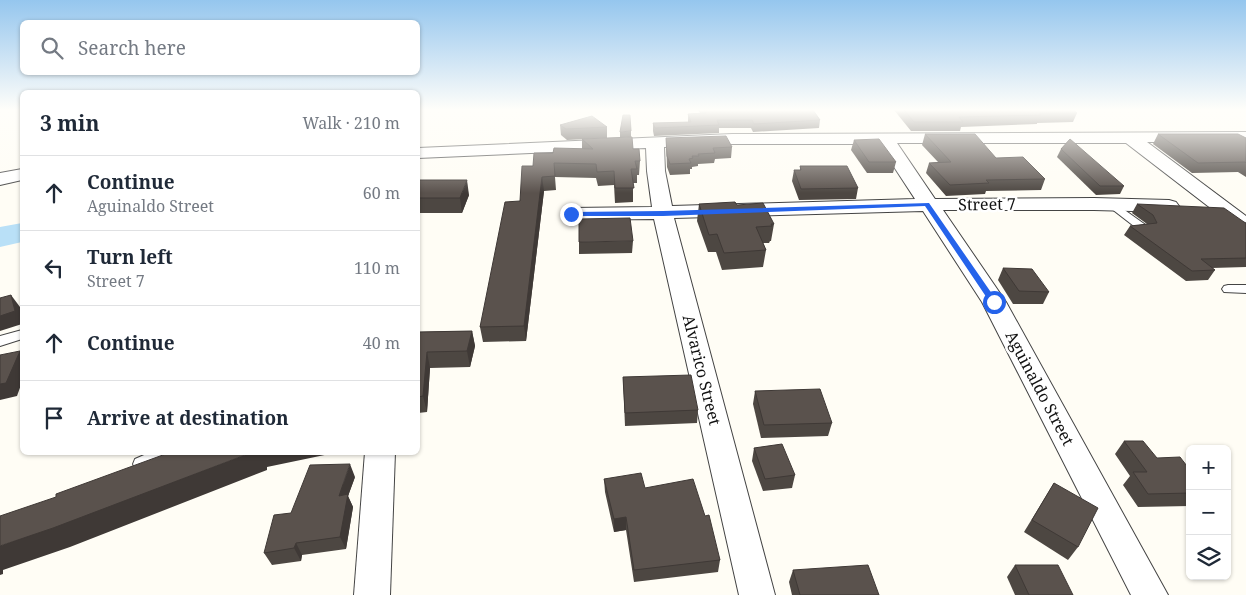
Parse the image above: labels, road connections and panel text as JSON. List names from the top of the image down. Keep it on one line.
{"streets":{"street":["Street 7","Alvarico Street","Aguinaldo Street"]},"crossings":[["Street 7","Alvarico Street"],["Street 7","Aguinaldo Street"]],"page":{"search":"Search here","heading":["3 min","Walk · 210 m"],"list":[["Continue","Aguinaldo Street","60 m"],["Turn left","Street 7","110 m"],["Continue","40 m"],"Arrive at destination"],"map_buttons":["+","−"]}}
